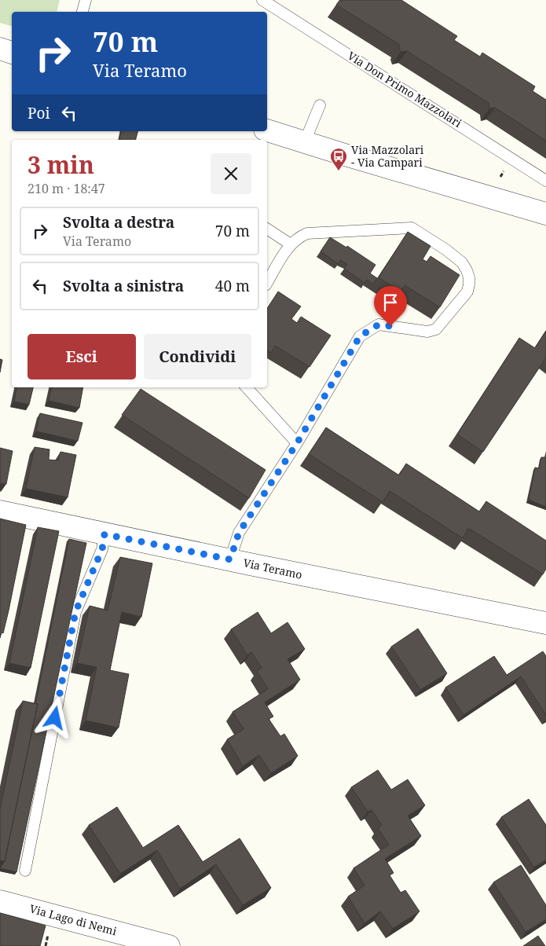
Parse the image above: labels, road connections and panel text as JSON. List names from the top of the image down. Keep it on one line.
{"streets":{"street":["Via Teramo","Via Lago di Nemi"],"lane":["Via Don Primo Mazzolari"]},"places":{"bus stop":["Via Mazzolari - Via Campari"]},"page":{"turn":["70 m","Via Teramo"],"then":"Poi","heading":["3 min","210 m · 18:47"],"list":[{"name":"Svolta a destra","note":"Via Teramo","value":"70 m"},{"name":"Svolta a sinistra","value":"40 m"}],"buttons":["Esci","Condividi"]}}
